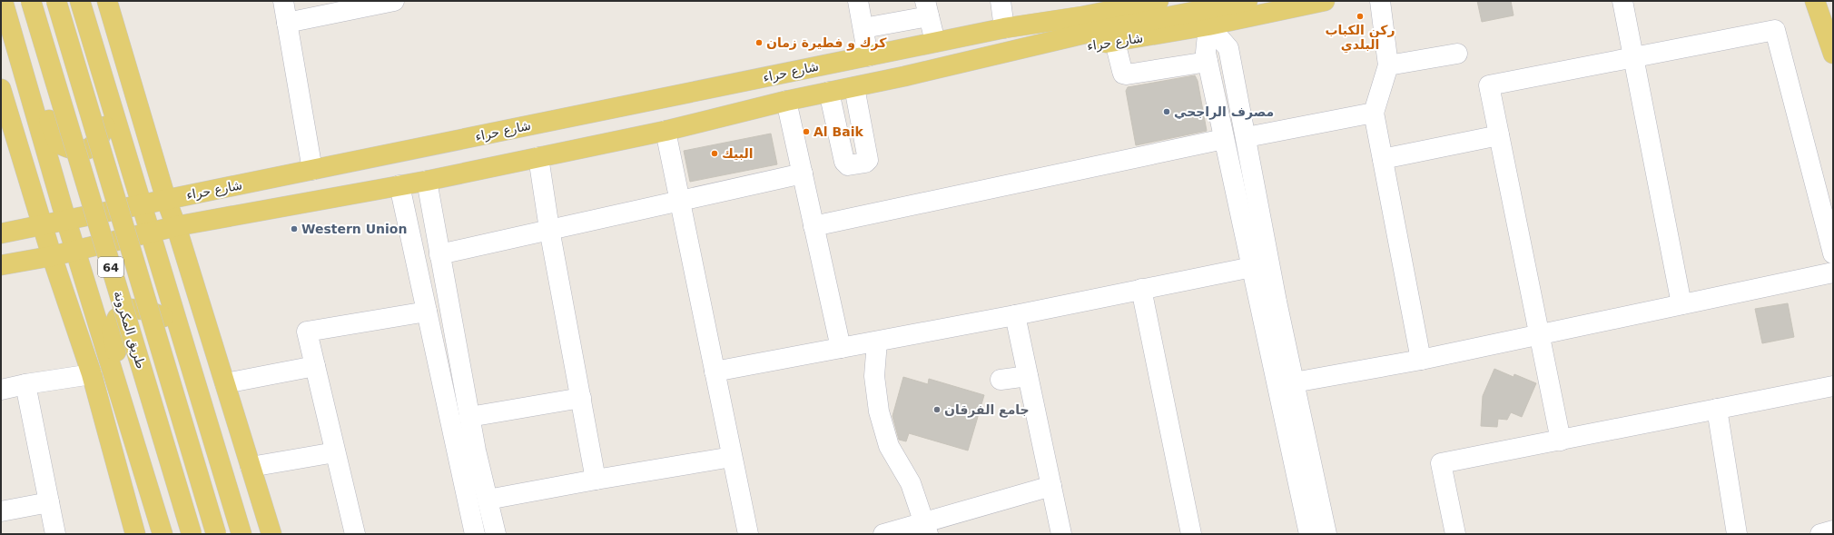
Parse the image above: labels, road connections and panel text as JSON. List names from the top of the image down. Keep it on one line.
{"streets":{"main road":["شارع حراء","64","طريق المكرونة"]},"places":["ركن الكباب البلدي","كرك و فطيرة زمان","مصرف الراجحي","Al Baik","البيك","Western Union","جامع الفرقان"]}
